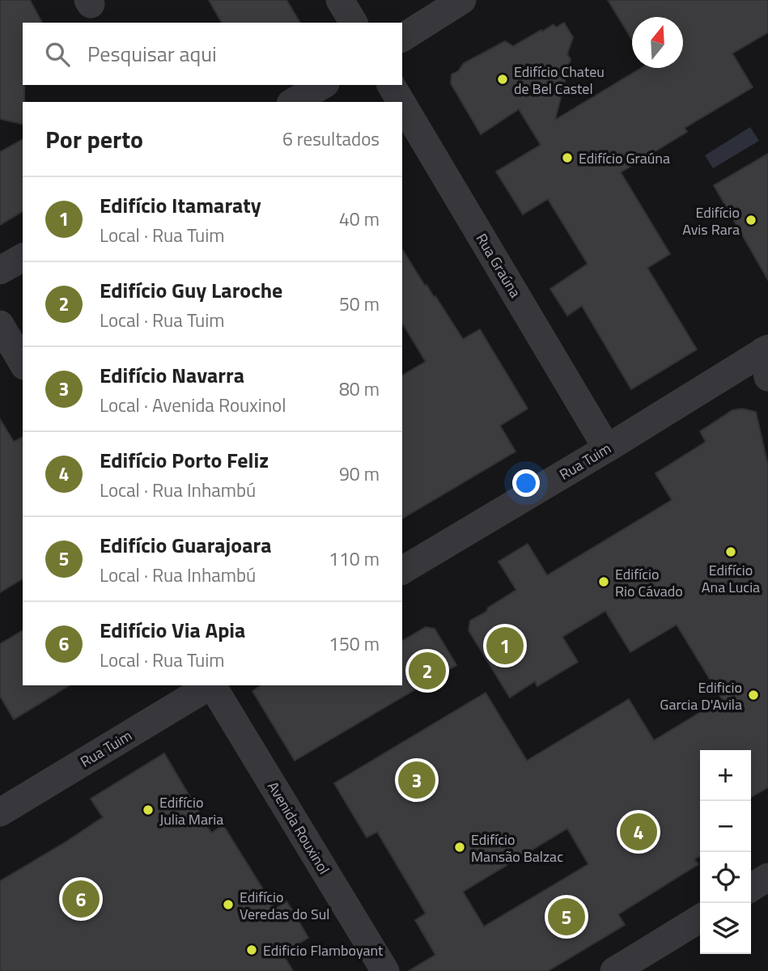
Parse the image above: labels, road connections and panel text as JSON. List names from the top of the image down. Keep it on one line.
{"streets":{"street":["Rua Graúna","Rua Tuim","Avenida Rouxinol"]},"crossings":[["Rua Graúna","Rua Tuim"]],"places":["Edifício Chateu de Bel Castel","Edifício Graúna","Edifício Avis Rara","Edifício Ana Lucia","Edifício Rio Cávado","Edificio Garcia D'Avila","Edifício Julia Maria","Edifício Mansão Balzac","Edifício Veredas do Sul","Edificio Flamboyant"],"north":"top","page":{"search":"Pesquisar aqui","heading":["Por perto","6 resultados"],"list":[{"mark":"1","name":"Edifício Itamaraty","note":"Local · Rua Tuim","value":"40 m"},{"mark":"2","name":"Edifício Guy Laroche","note":"Local · Rua Tuim","value":"50 m"},{"mark":"3","name":"Edifício Navarra","note":"Local · Avenida Rouxinol","value":"80 m"},{"mark":"4","name":"Edifício Porto Feliz","note":"Local · Rua Inhambú","value":"90 m"},{"mark":"5","name":"Edifício Guarajoara","note":"Local · Rua Inhambú","value":"110 m"},{"mark":"6","name":"Edifício Via Apia","note":"Local · Rua Tuim","value":"150 m"}],"pins":["1","2","3","4","6","5"],"map_buttons":["+","−"]}}
